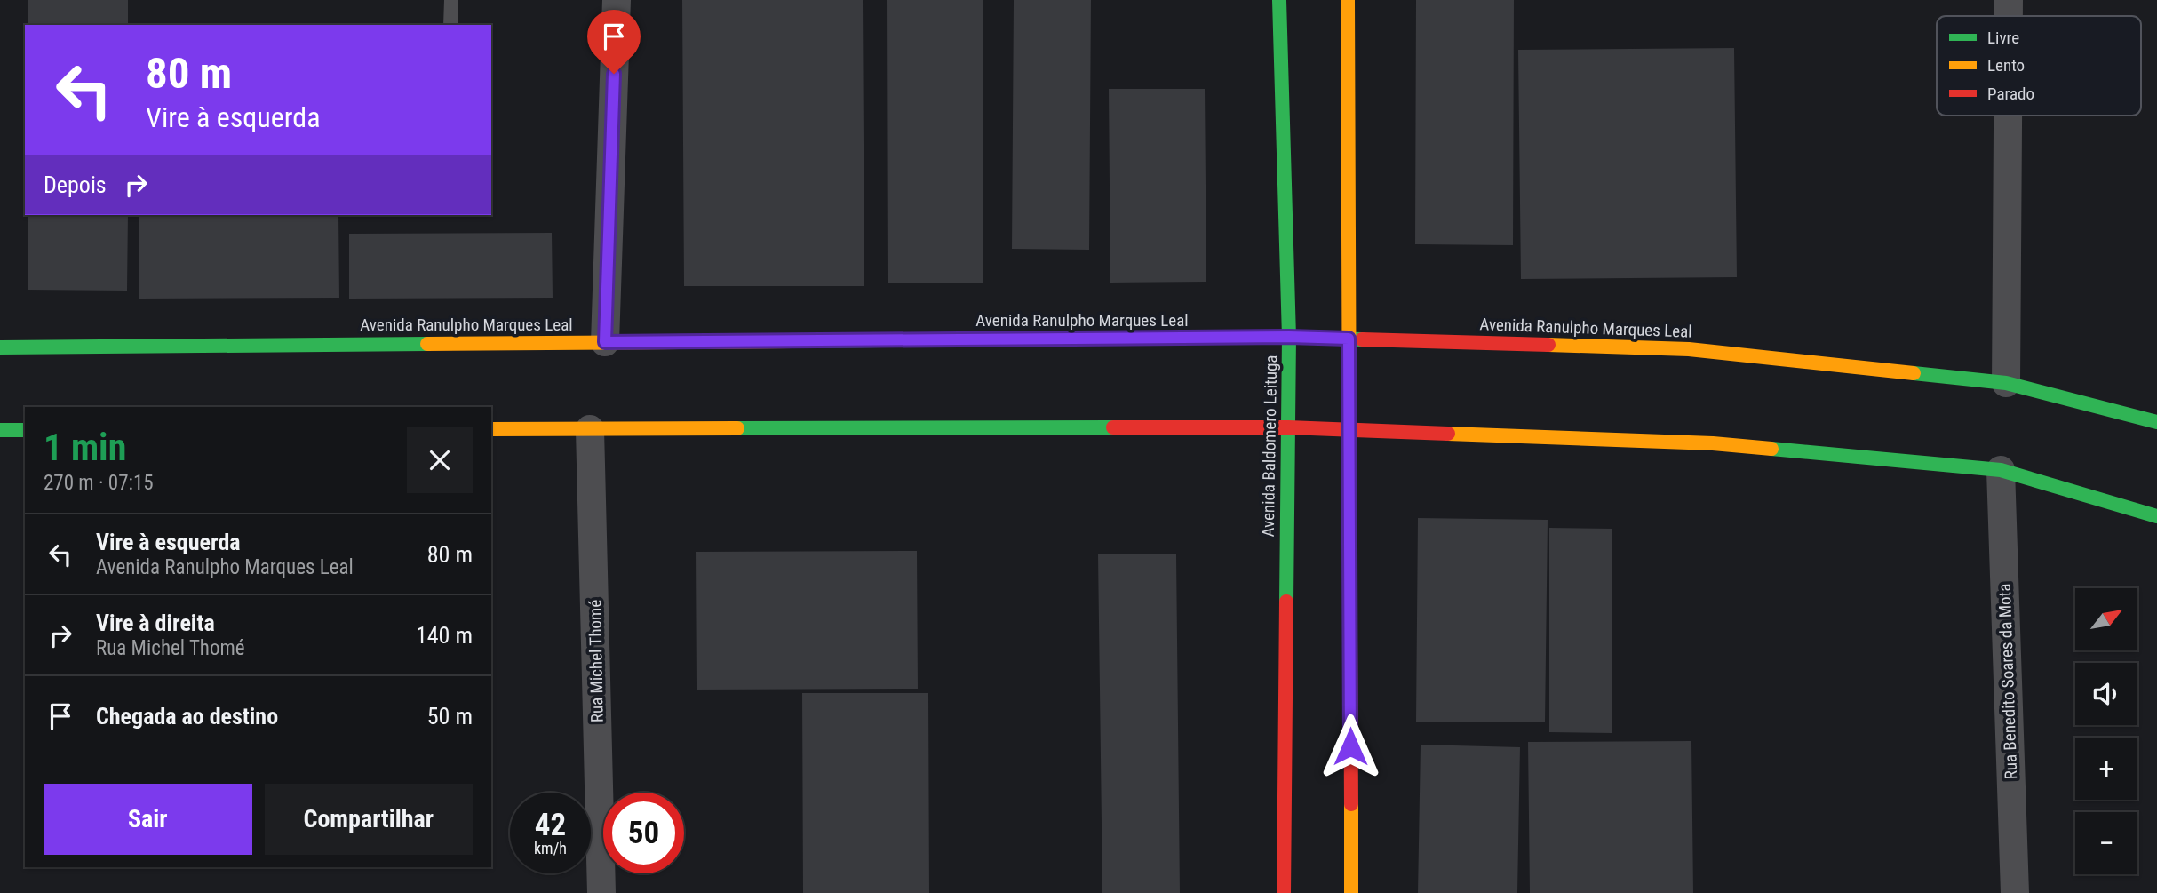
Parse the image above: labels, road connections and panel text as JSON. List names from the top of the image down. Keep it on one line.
{"streets":{"main road":["Avenida Ranulpho Marques Leal","Avenida Baldomero Leituga"],"street":["Rua Michel Thomé","Rua Benedito Soares da Mota"]},"crossings":[["Avenida Ranulpho Marques Leal","Avenida Baldomero Leituga"]],"legend":["Livre","Lento","Parado"],"north":"top right","page":{"turn":["80 m","Vire à esquerda"],"then":"Depois","heading":["1 min","270 m · 07:15"],"list":[{"name":"Vire à esquerda","note":"Avenida Ranulpho Marques Leal","value":"80 m"},{"name":"Vire à direita","note":"Rua Michel Thomé","value":"140 m"},{"name":"Chegada ao destino","value":"50 m"}],"map_buttons":["+","−"],"buttons":["Sair","Compartilhar"],"speed":"42 km/h","limit":"50"}}
